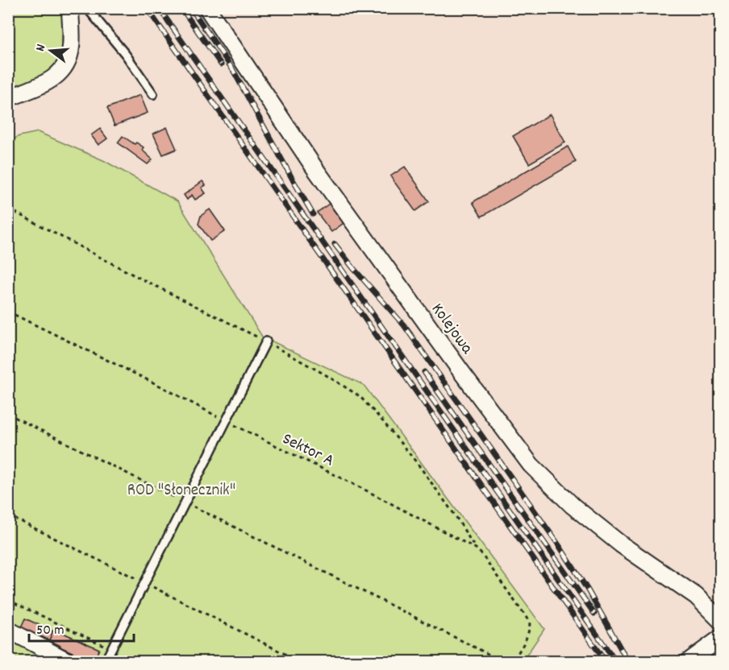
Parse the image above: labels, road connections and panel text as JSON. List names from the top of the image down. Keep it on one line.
{"streets":{"street":["Kolejowa"],"path":["Sektor A"]},"parks":["ROD \"Słonecznik\""],"scale_bar":"50 m","north":"left"}
